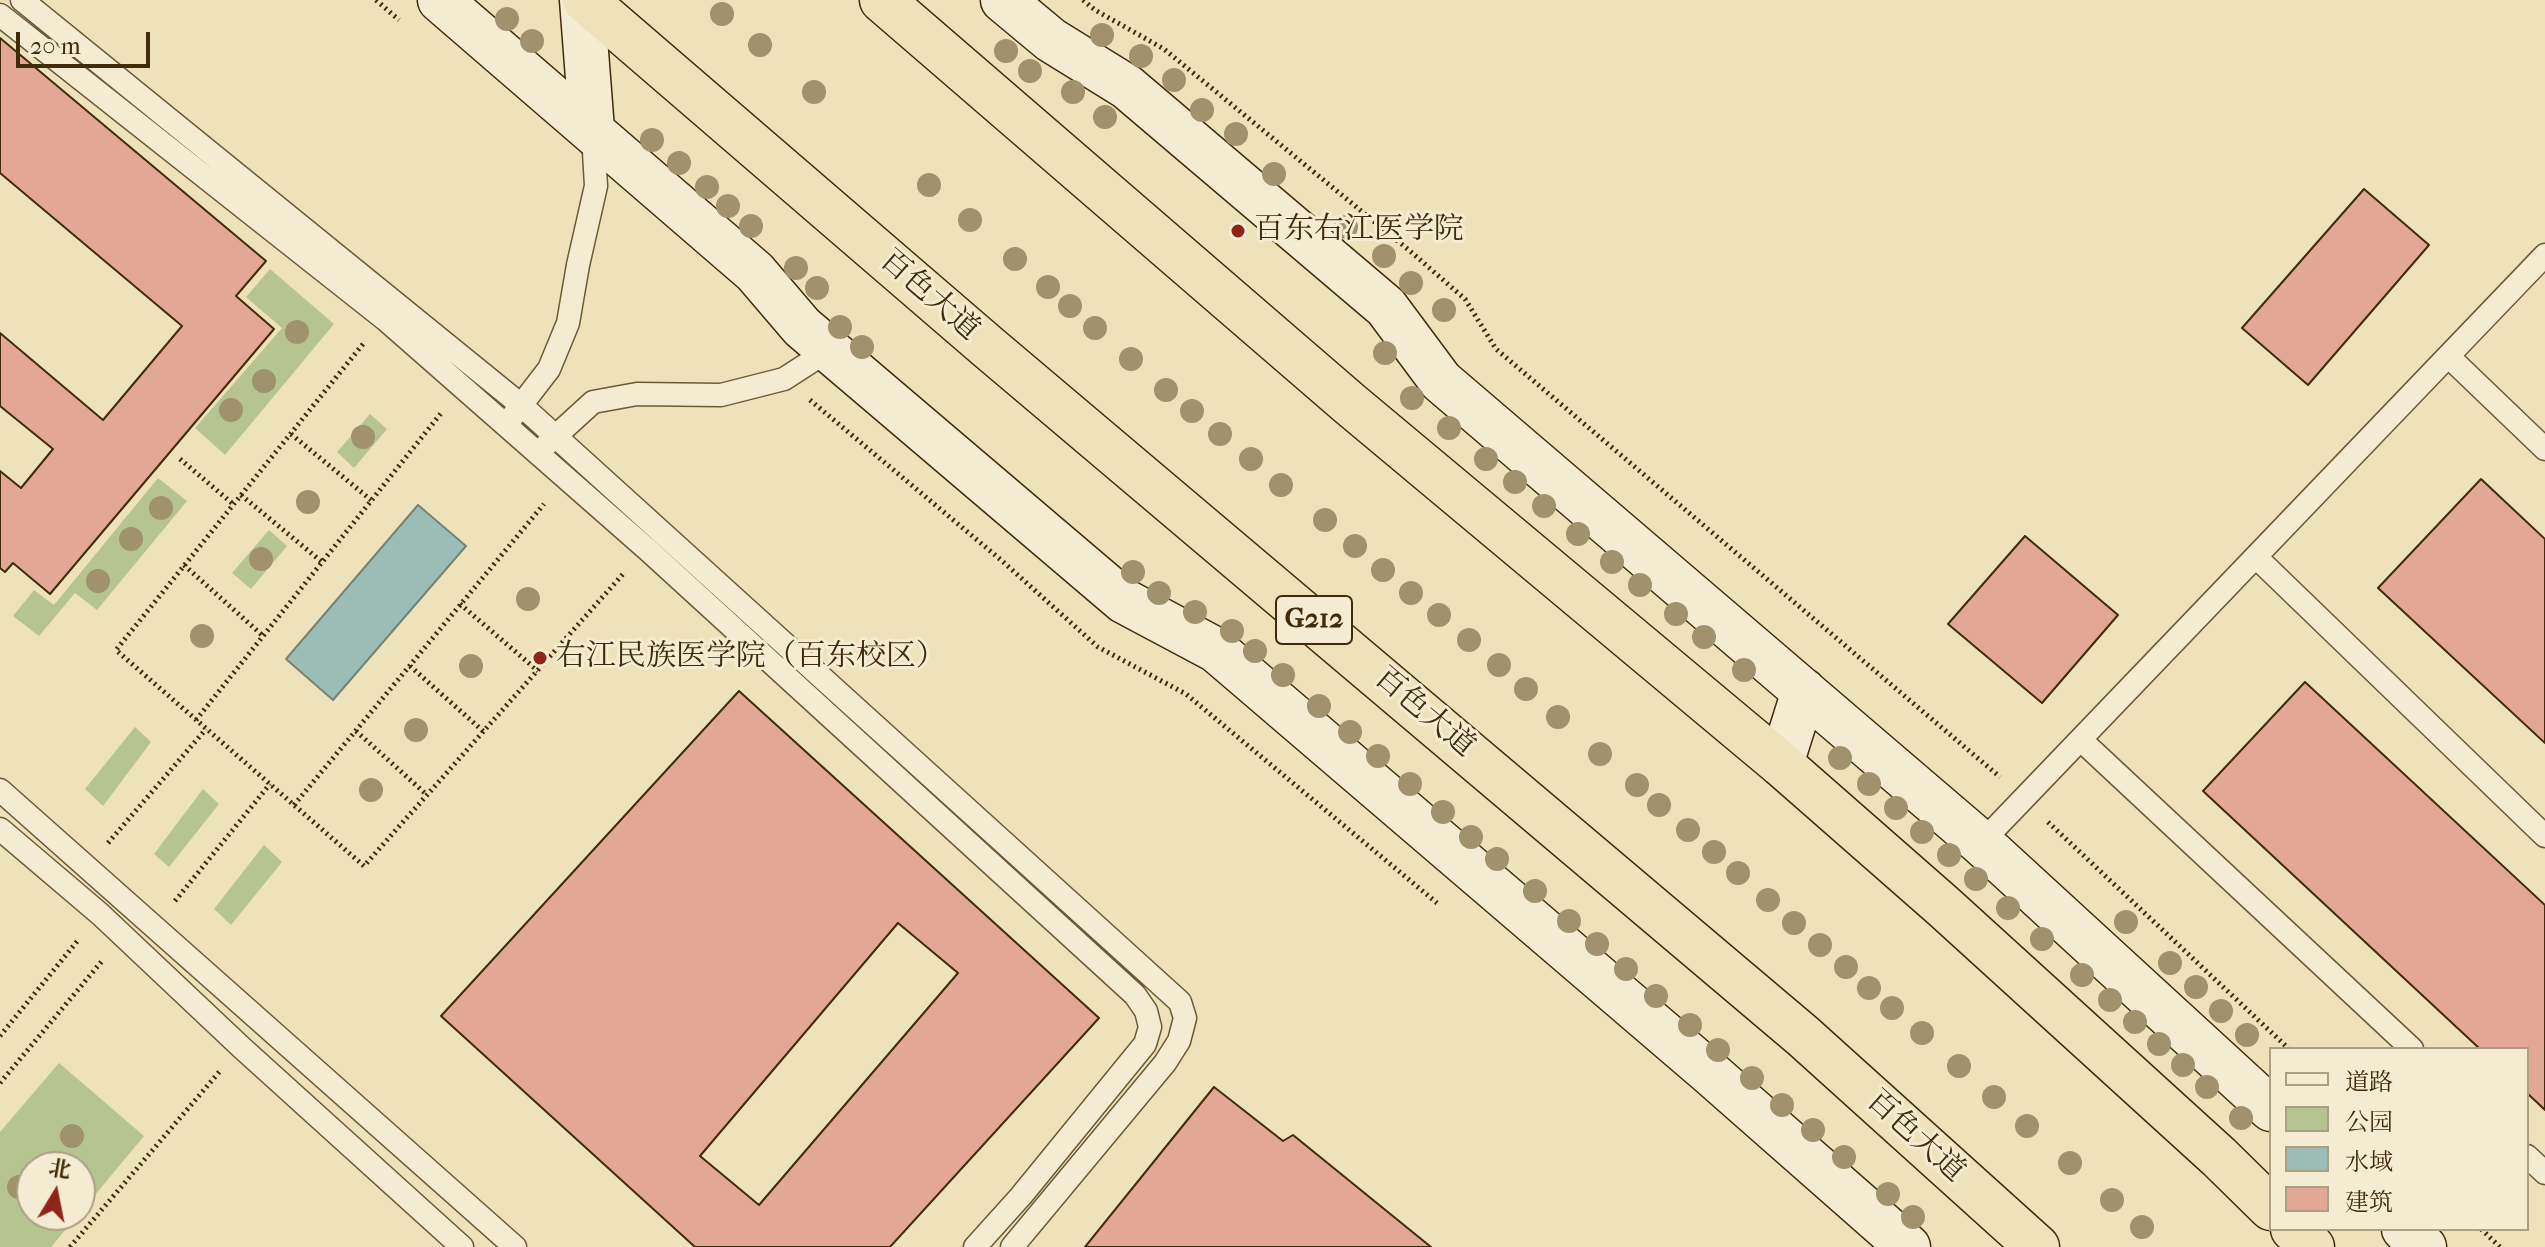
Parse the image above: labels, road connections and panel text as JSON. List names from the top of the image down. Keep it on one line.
{"streets":{"highway":["百色大道","G212"]},"places":["百东右江医学院","右江民族医学院（百东校区）"],"legend":["道路","公园","水域","建筑"],"scale_bar":"20 m","north":"top"}
